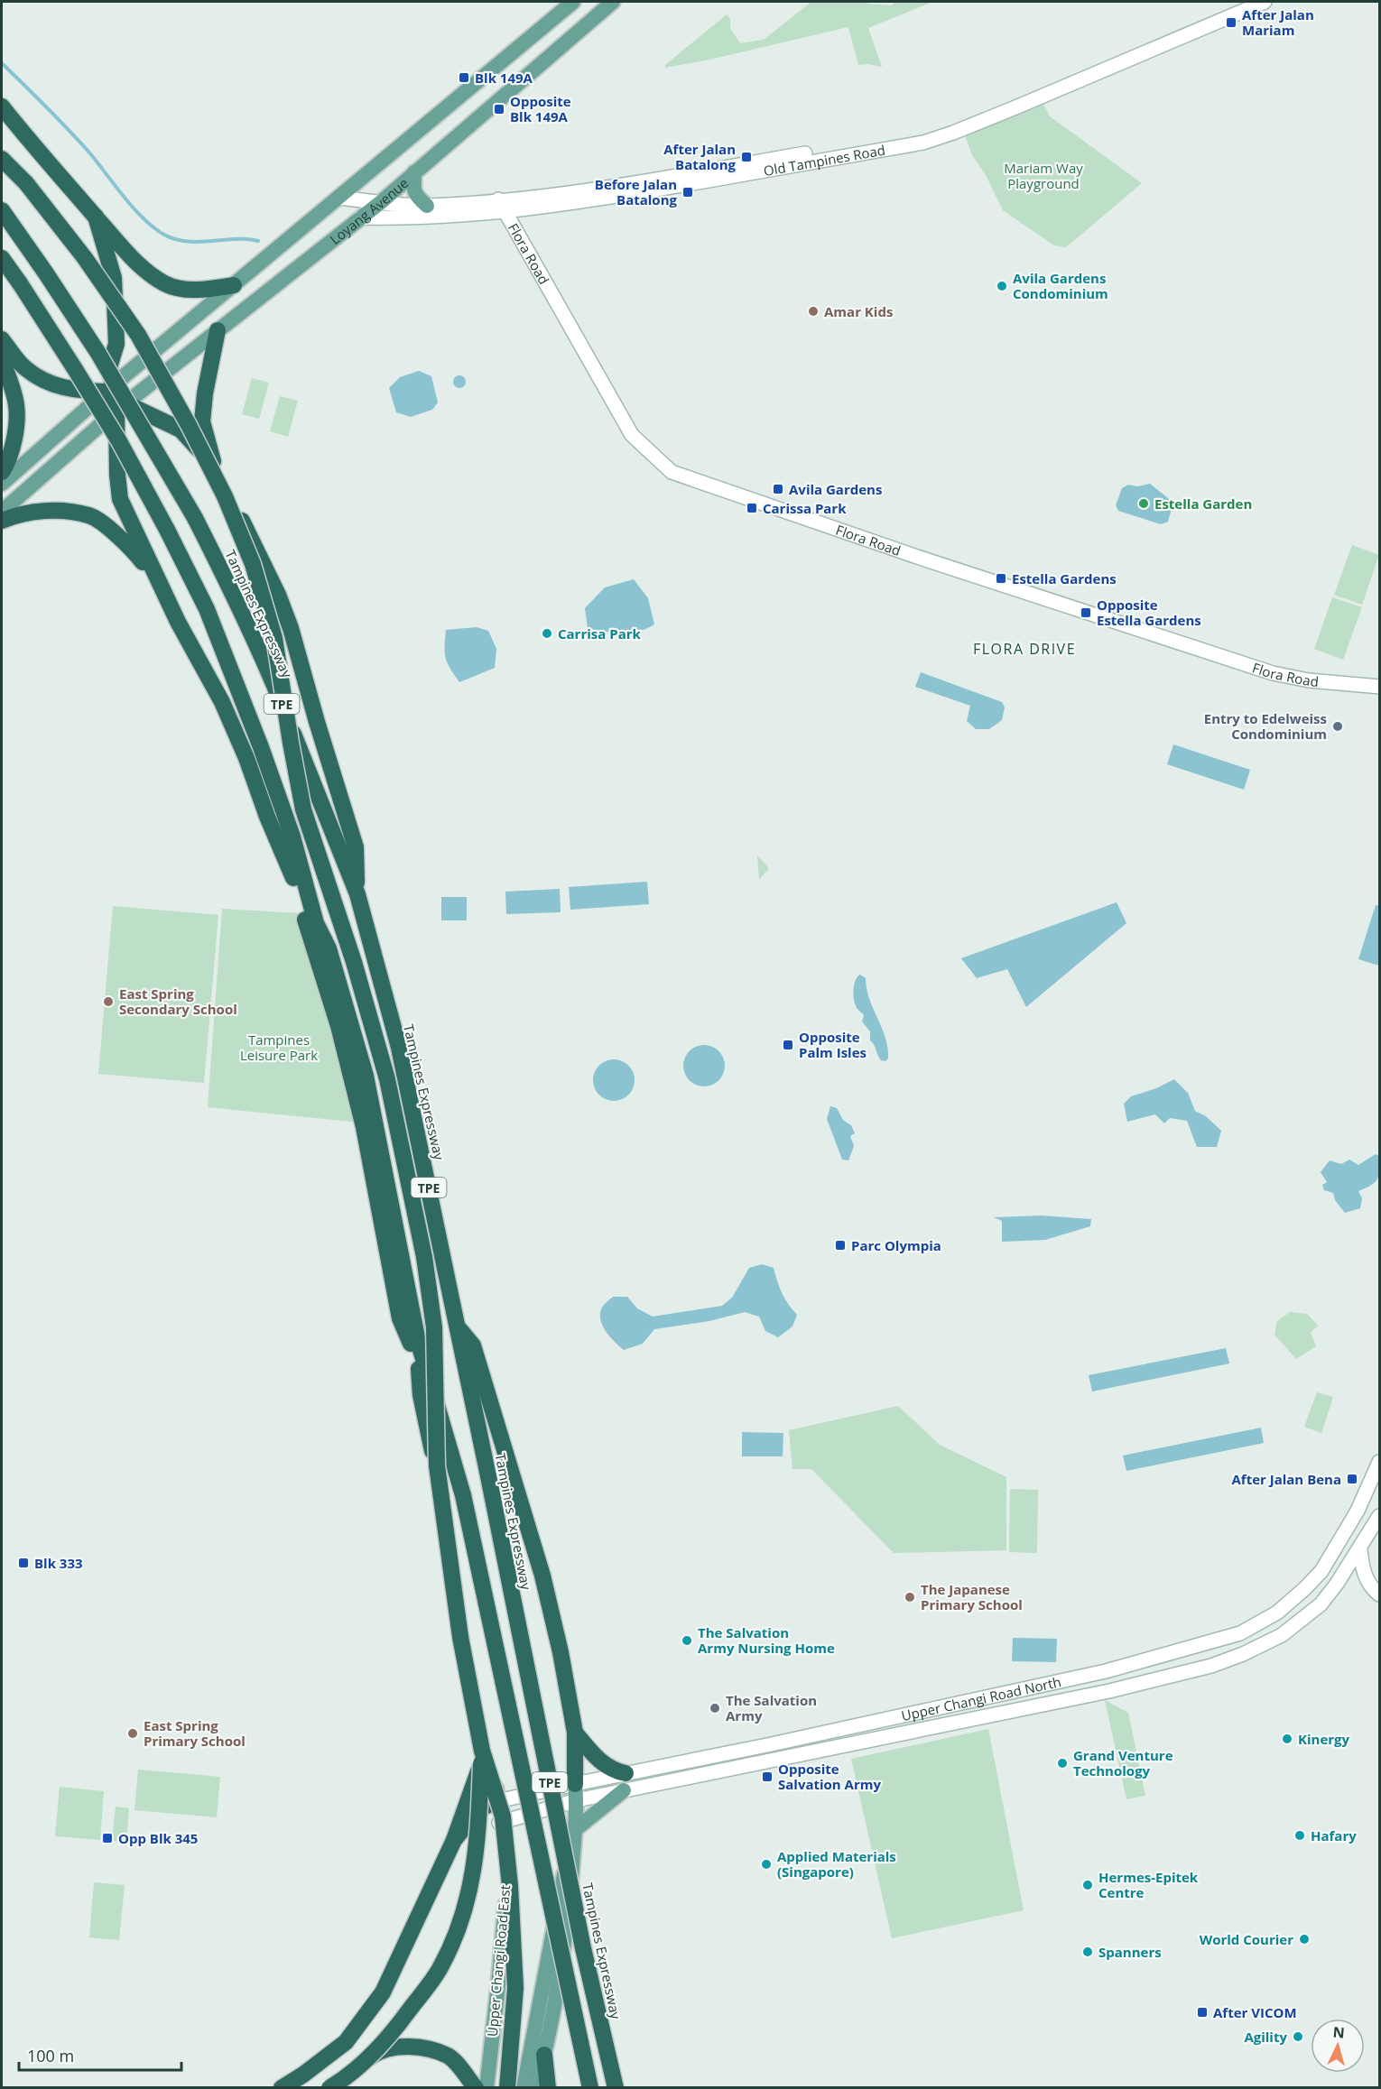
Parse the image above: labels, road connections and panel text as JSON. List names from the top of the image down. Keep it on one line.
{"streets":{"highway":["Tampines Expressway","TPE"],"main road":["Loyang Avenue","Upper Changi Road East"],"street":["Old Tampines Road","Flora Road","Upper Changi Road North"]},"crossings":[["Old Tampines Road","Loyang Avenue"],["Old Tampines Road","Flora Road"],["Upper Changi Road North","Upper Changi Road East"]],"districts":["FLORA DRIVE"],"parks":["Mariam Way Playground","Tampines Leisure Park"],"places":{"transit":["After Jalan Mariam","Blk 149A","Opposite Blk 149A","After Jalan Batalong","Before Jalan Batalong","Avila Gardens","Carissa Park","Estella Gardens","Opposite Estella Gardens","Opposite Palm Isles","Parc Olympia","After Jalan Bena","Blk 333","Opposite Salvation Army","Opp Blk 345","After VICOM"],"other":["Avila Gardens Condominium","Amar Kids","Estella Garden","Carrisa Park","Entry to Edelweiss Condominium","East Spring Secondary School","The Japanese Primary School","The Salvation Army Nursing Home","The Salvation Army","East Spring Primary School","Kinergy","Grand Venture Technology","Hafary","Applied Materials (Singapore)","Hermes-Epitek Centre","World Courier","Spanners","Agility"]},"scale_bar":"100 m","north":"top"}
